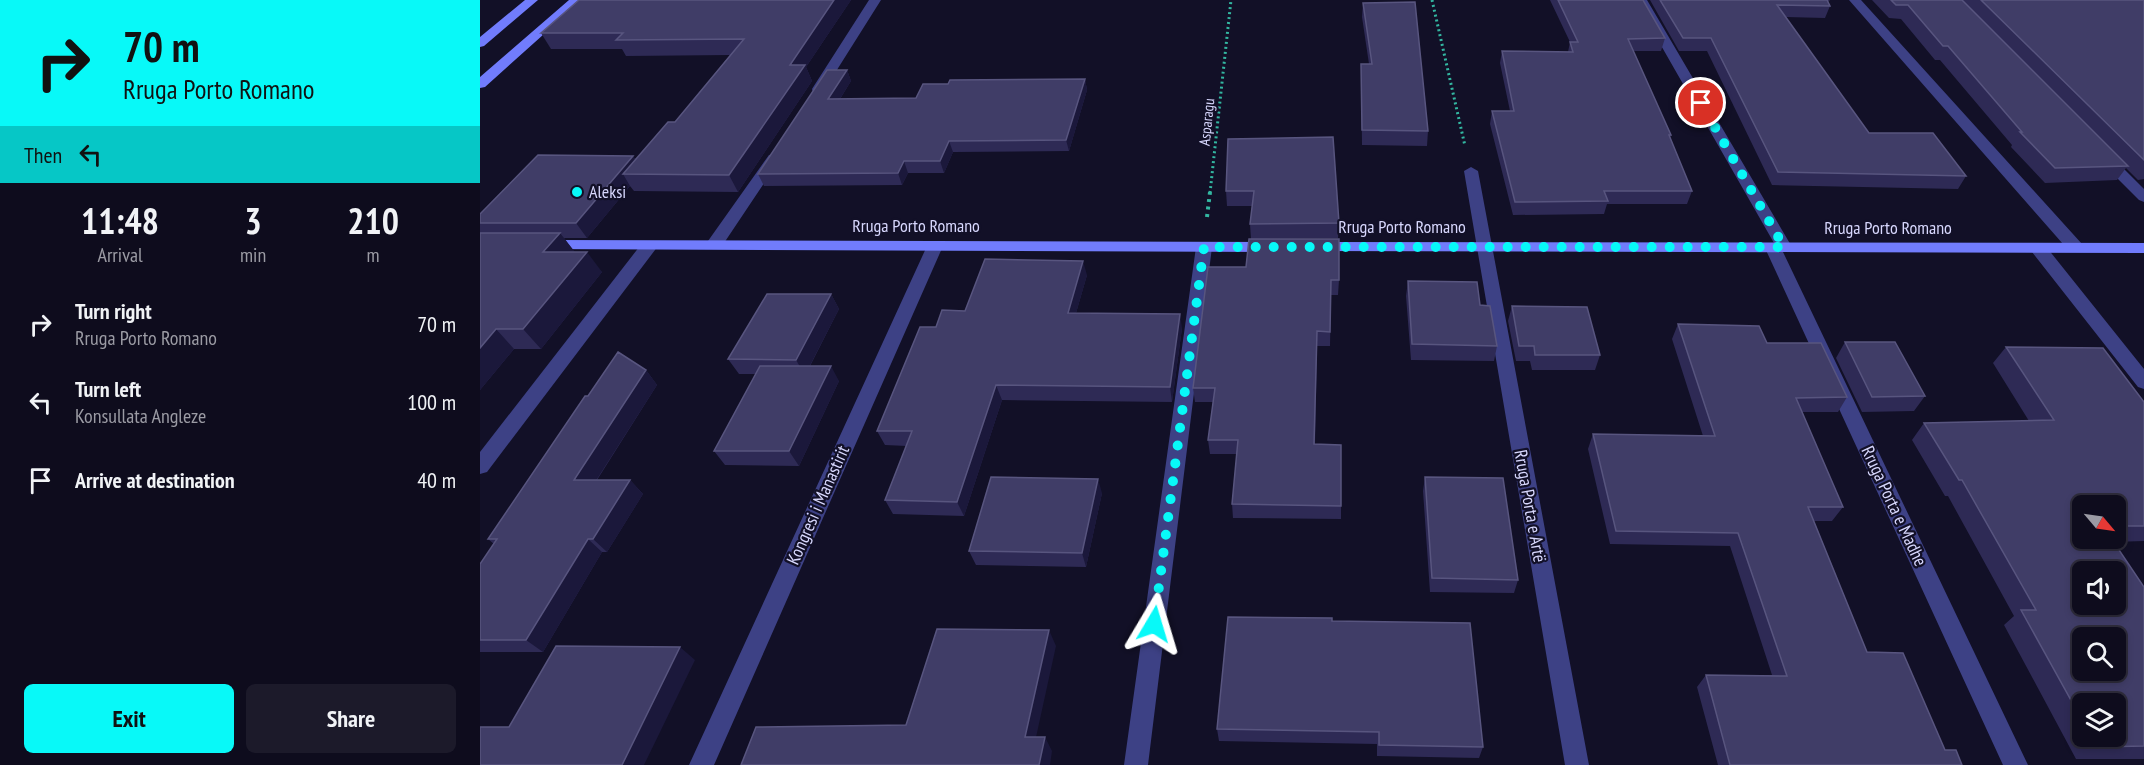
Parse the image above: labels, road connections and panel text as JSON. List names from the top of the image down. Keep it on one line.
{"streets":{"street":["Rruga Porto Romano","Kongresi i Manastirit","Rruga Porta e Artë","Rruga Porta e Madhe"],"path":["Asparagu"]},"crossings":[["Asparagu","Rruga Porto Romano"],["Rruga Porto Romano","Kongresi i Manastirit"],["Rruga Porto Romano","Rruga Porta e Artë"],["Rruga Porto Romano","Rruga Porta e Madhe"]],"places":["Aleksi"],"north":"bottom right","page":{"turn":["70 m","Rruga Porto Romano"],"then":"Then","eta":["11:48","Arrival","3","min","210","m"],"list":[{"name":"Turn right","note":"Rruga Porto Romano","value":"70 m"},{"name":"Turn left","note":"Konsullata Angleze","value":"100 m"},{"name":"Arrive at destination","value":"40 m"}],"buttons":["Exit","Share"]}}
